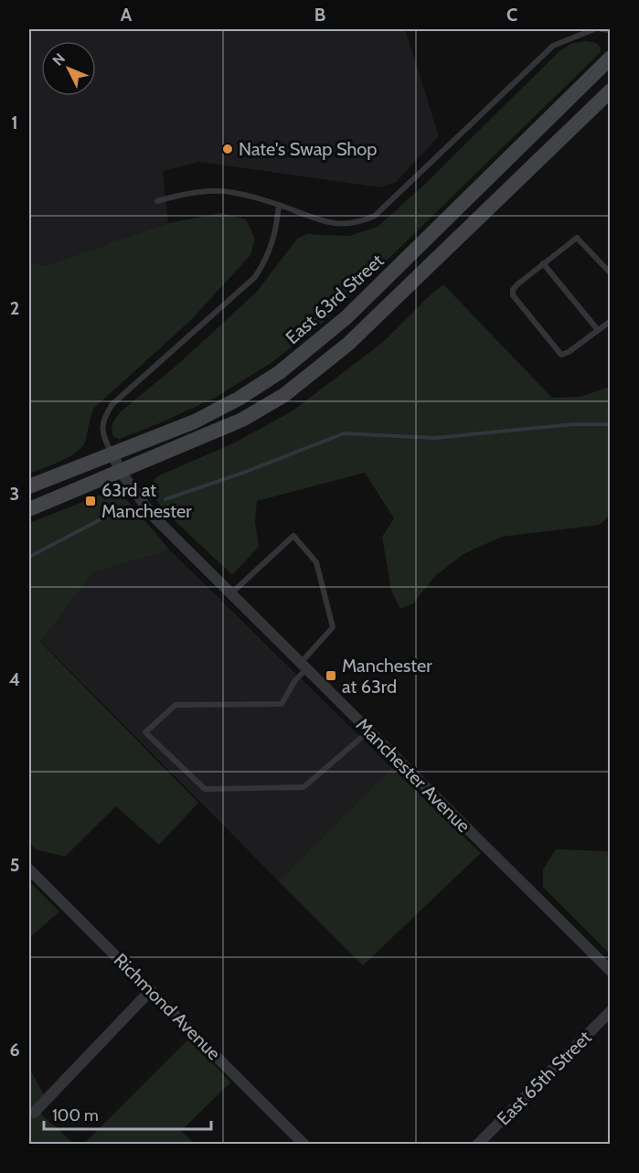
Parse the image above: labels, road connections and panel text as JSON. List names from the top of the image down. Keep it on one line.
{"streets":{"main road":["East 63rd Street"],"street":["Manchester Avenue","Richmond Avenue","East 65th Street"]},"crossings":[["East 63rd Street","Manchester Avenue"]],"places":{"other":["Nate's Swap Shop"],"transit":["63rd at Manchester","Manchester at 63rd"]},"scale_bar":"100 m","north":"top left","grid":{"columns":["A","B","C"],"rows":["1","2","3","4","5","6"]}}
